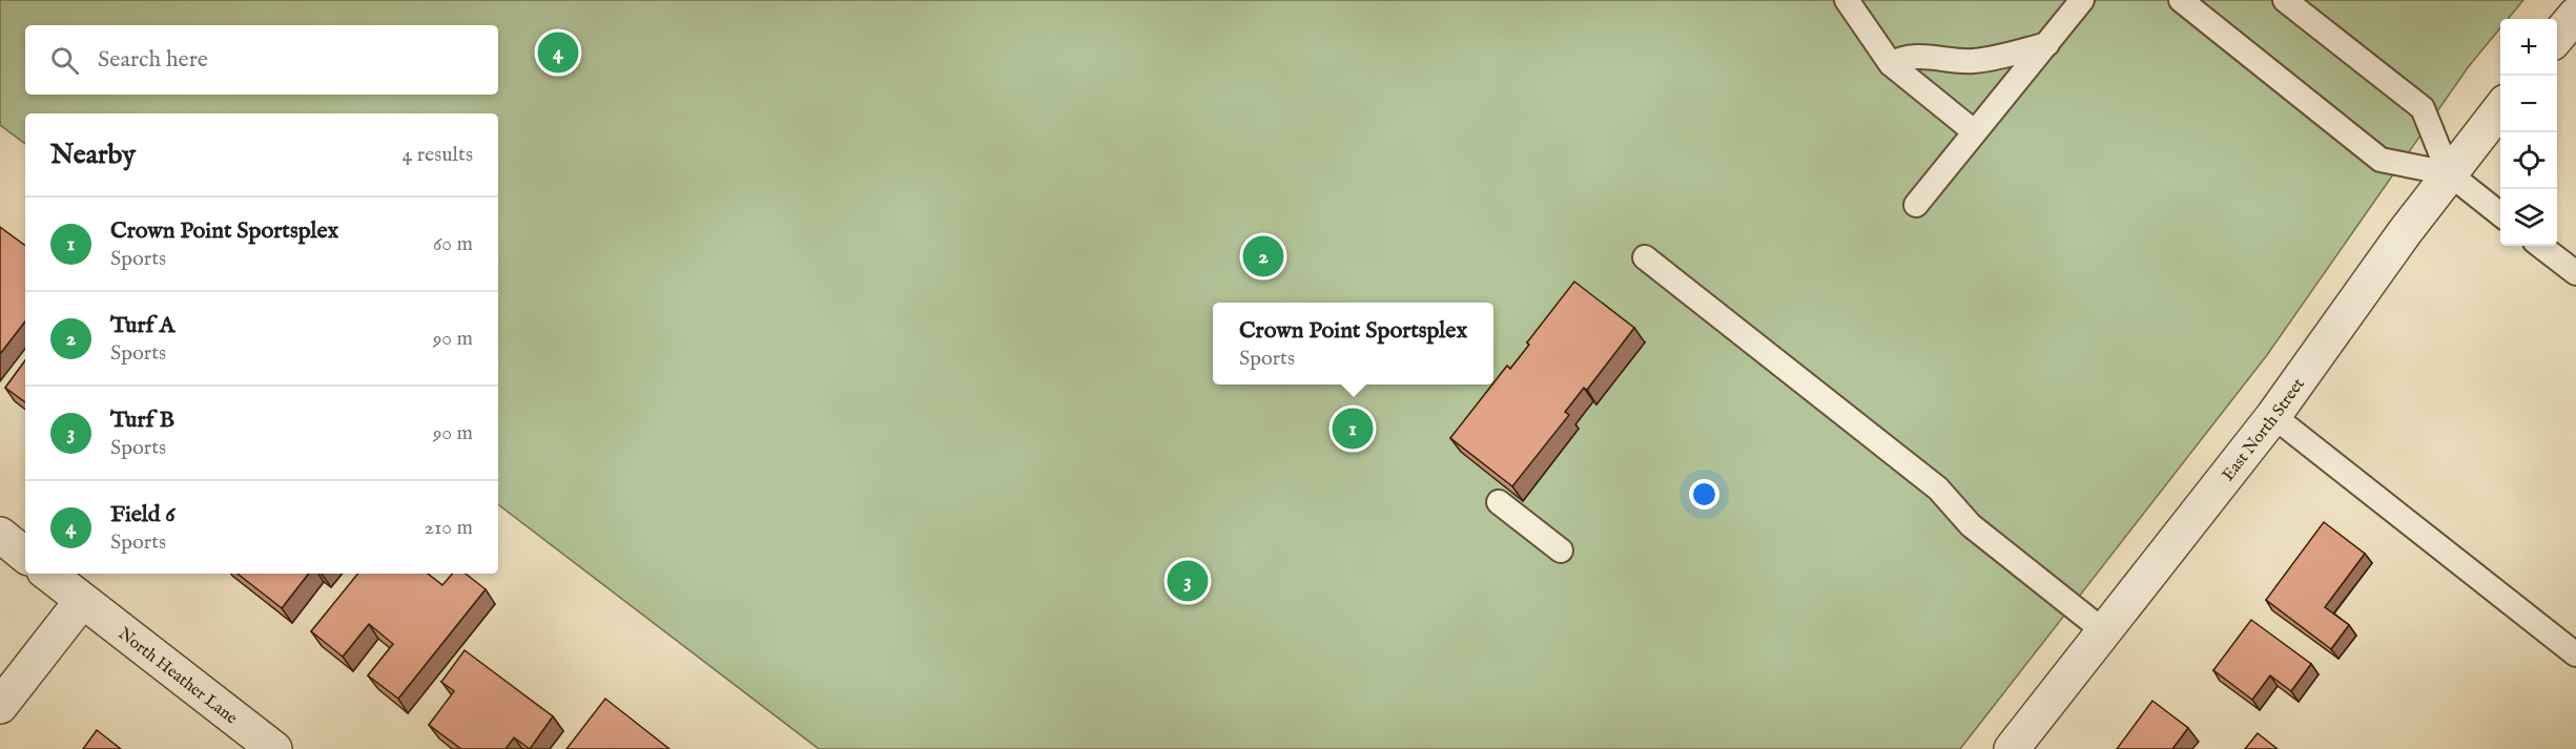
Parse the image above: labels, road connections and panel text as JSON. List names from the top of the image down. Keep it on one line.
{"streets":{"street":["East North Street","North Heather Lane"]},"page":{"map_buttons":["+","−"],"search":"Search here","pins":["4","2","1","3"],"heading":["Nearby","4 results"],"list":[{"mark":"1","name":"Crown Point Sportsplex","note":"Sports","value":"60 m"},{"mark":"2","name":"Turf A","note":"Sports","value":"90 m"},{"mark":"3","name":"Turf B","note":"Sports","value":"90 m"},{"mark":"4","name":"Field 6","note":"Sports","value":"210 m"}],"popup":["Crown Point Sportsplex","Sports"]}}
